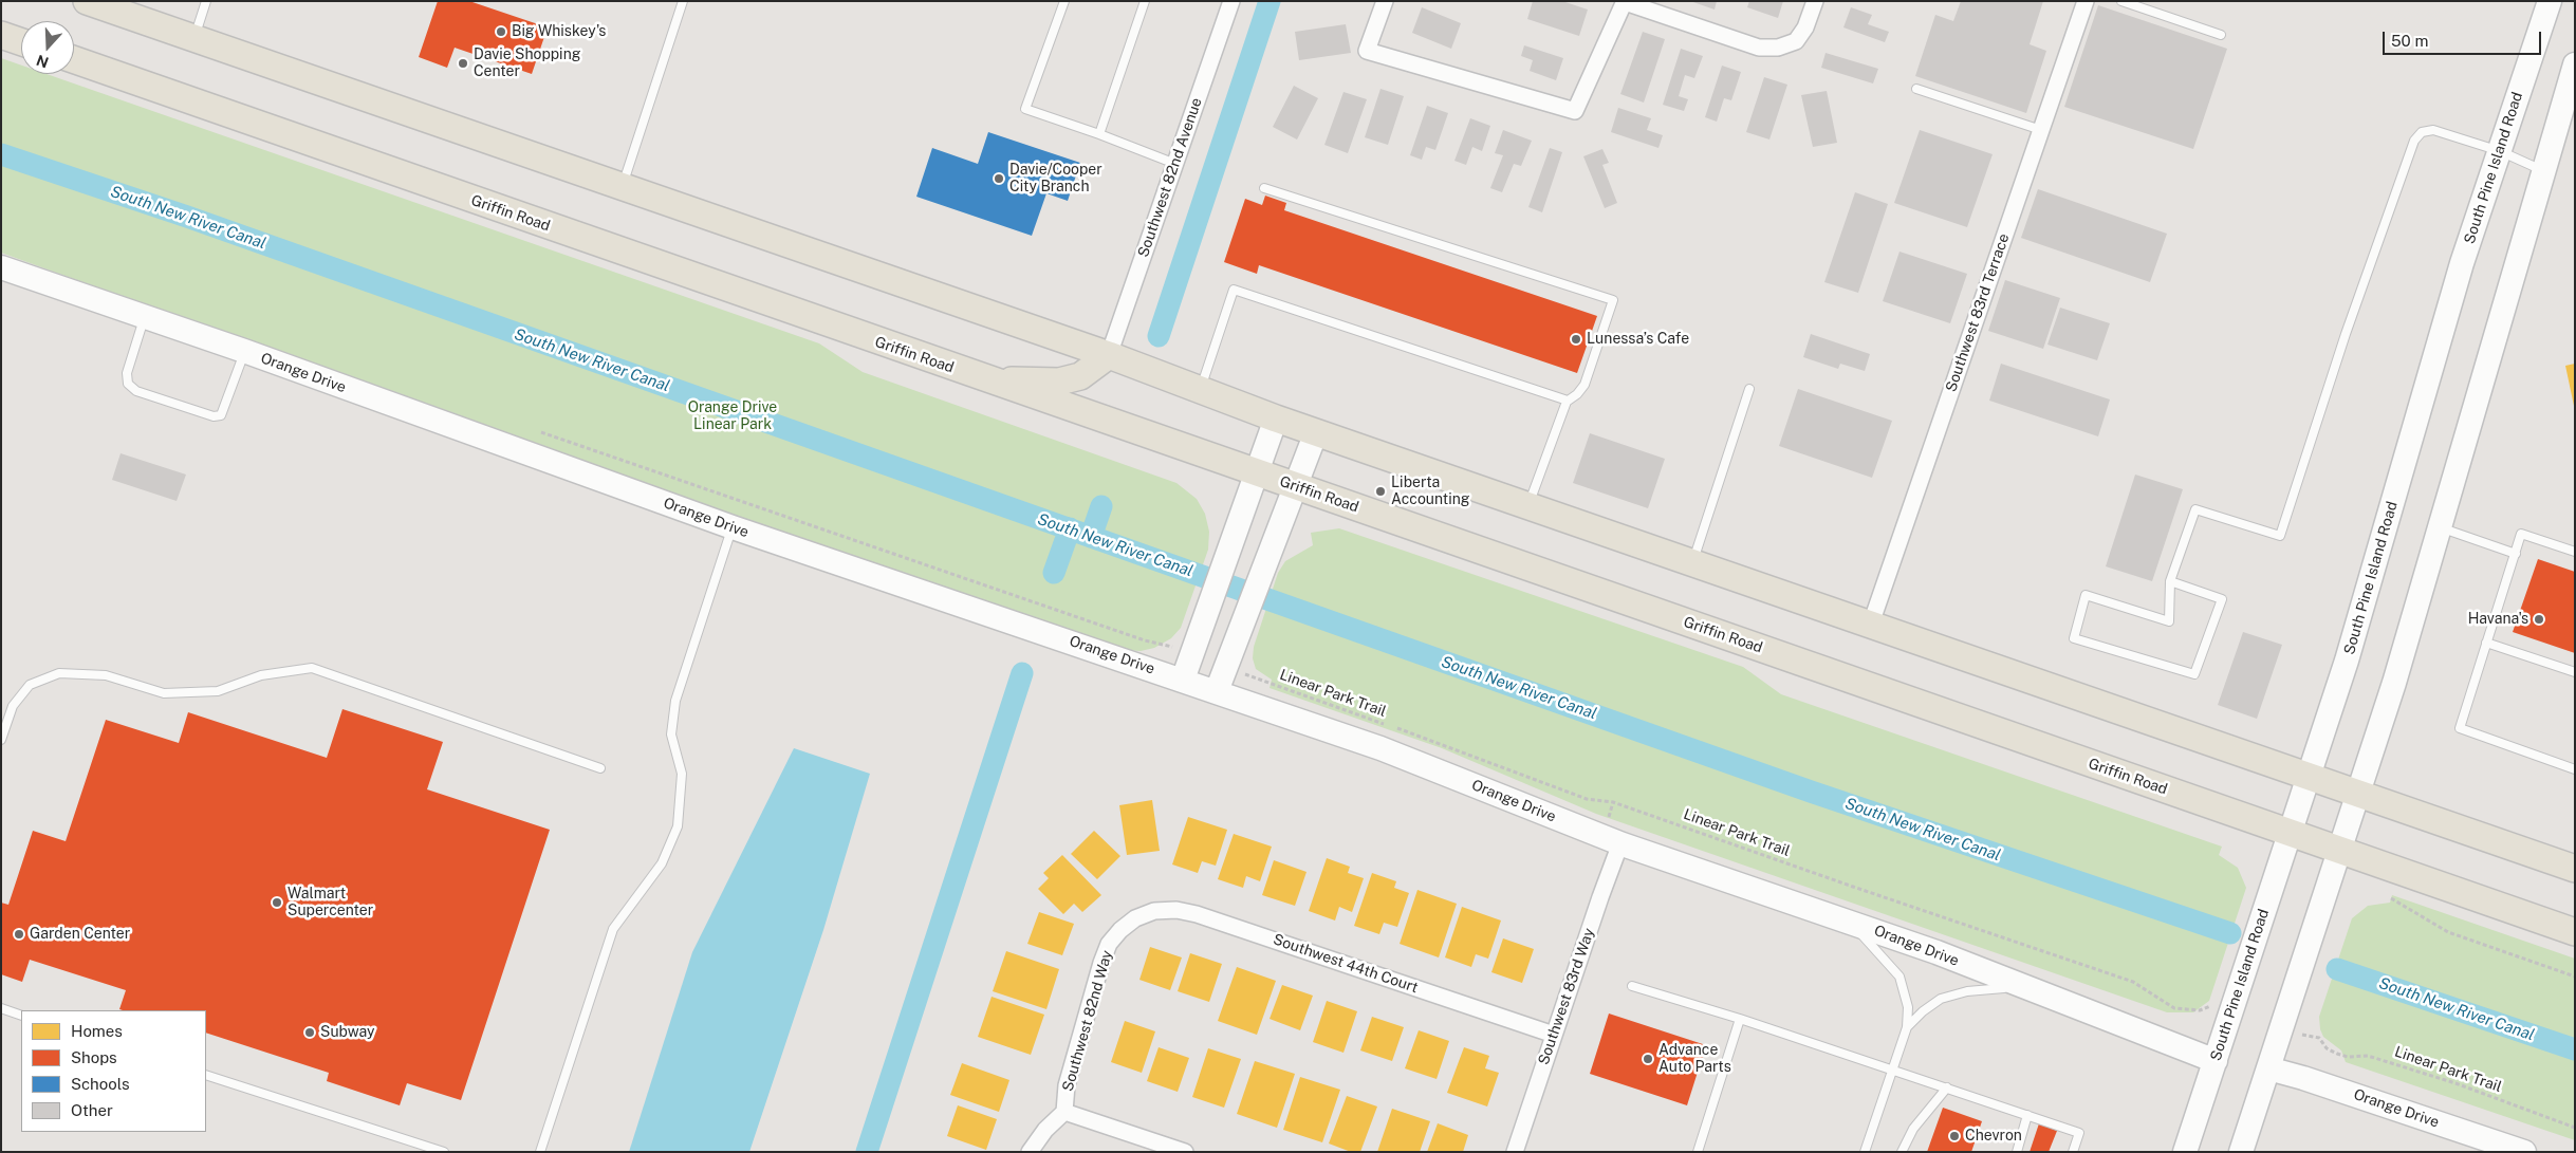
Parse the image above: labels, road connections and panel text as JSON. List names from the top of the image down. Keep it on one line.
{"streets":{"main road":["Griffin Road"],"street":["South Pine Island Road","Southwest 82nd Avenue","Southwest 83rd Terrace","Orange Drive","Southwest 44th Court","Southwest 83rd Way","Southwest 82nd Way"],"path":["Linear Park Trail"]},"crossings":[["South Pine Island Road","Griffin Road"],["South Pine Island Road","Orange Drive"],["Orange Drive","Southwest 83rd Way"],["Southwest 44th Court","Southwest 83rd Way"],["Southwest 44th Court","Southwest 82nd Way"]],"water":["South New River Canal"],"parks":["Orange Drive Linear Park"],"places":["Big Whiskey's","Davie Shopping Center","Davie/Cooper City Branch","Lunessa’s Cafe","Liberta Accounting","Havana's","Walmart Supercenter","Garden Center","Subway","Advance Auto Parts","Chevron"],"legend":["Homes","Shops","Schools","Other"],"scale_bar":"50 m","north":"bottom"}
